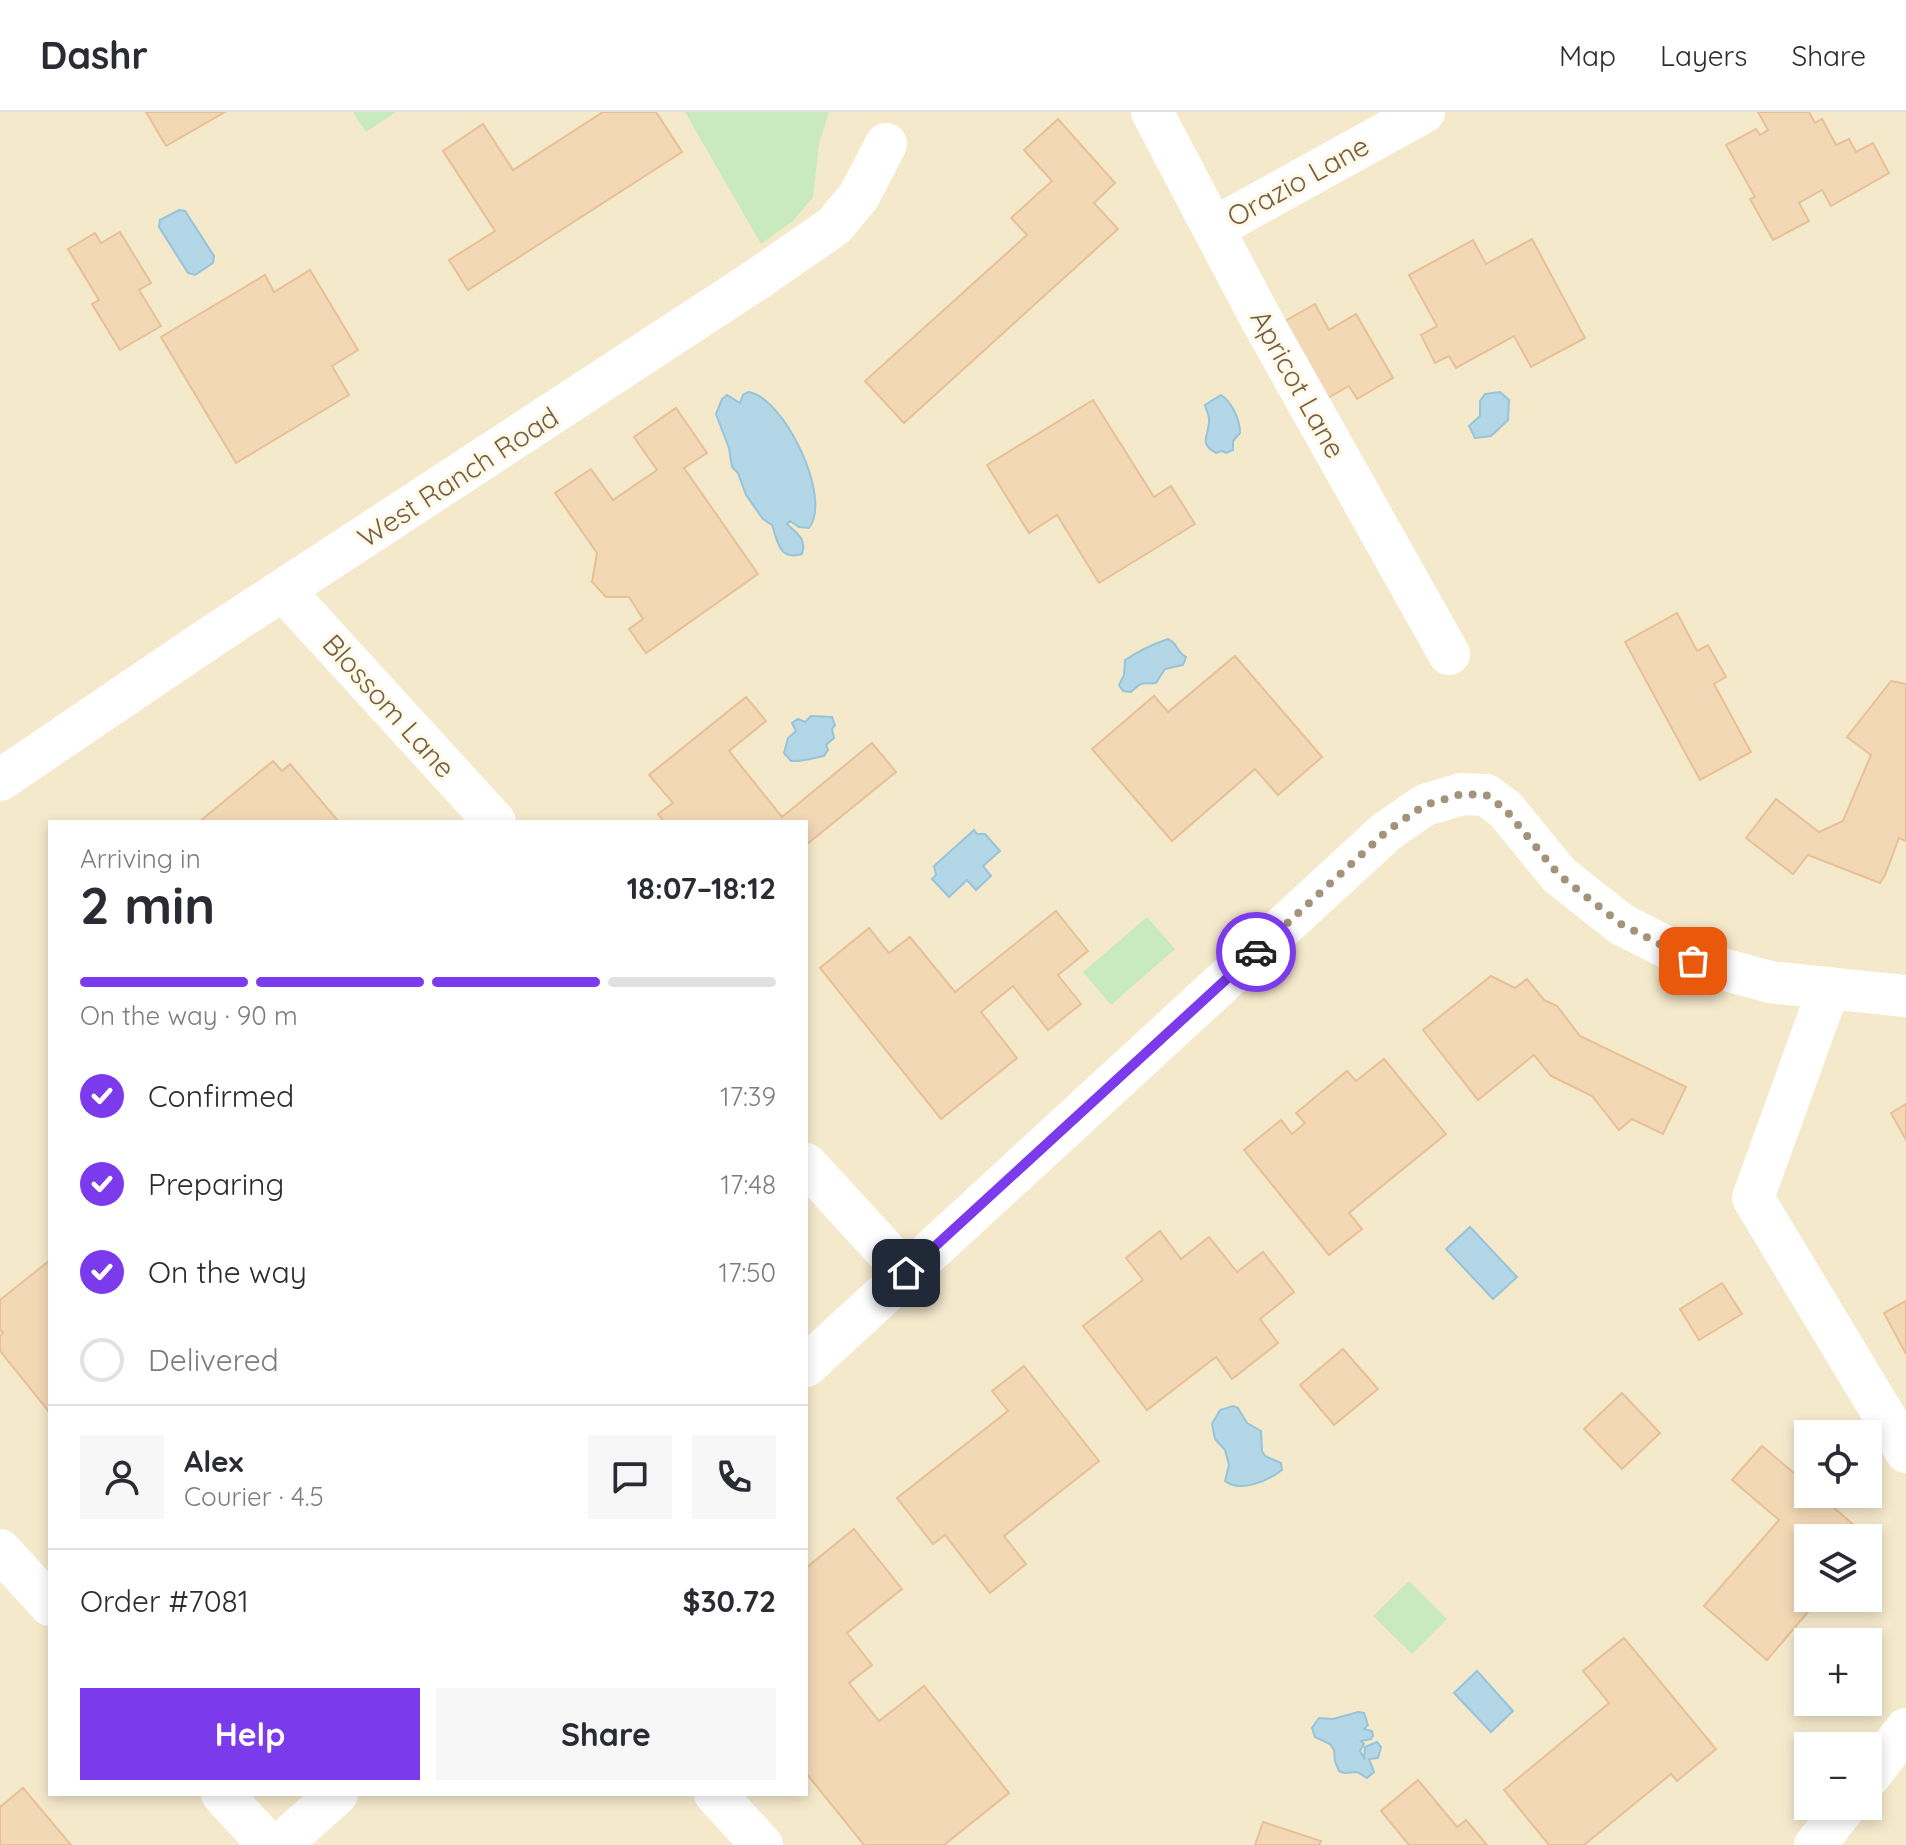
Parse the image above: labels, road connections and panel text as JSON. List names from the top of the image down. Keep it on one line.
{"streets":{"street":["Orazio Lane","Apricot Lane","West Ranch Road","Blossom Lane"]},"crossings":[["Orazio Lane","Apricot Lane"],["West Ranch Road","Blossom Lane"]],"page":{"header":"Dashr","nav":["Map","Layers","Share"],"heading":["2 min","Arriving in","18:07–18:12"],"panel":["Alex","Courier · 4.5","Order #7081","$30.72"],"bar":"On the way · 90 m","list":[["Confirmed","17:39"],["Preparing","17:48"],["On the way","17:50"],"Delivered"],"map_buttons":["+","−"],"buttons":["Help","Share"]}}
